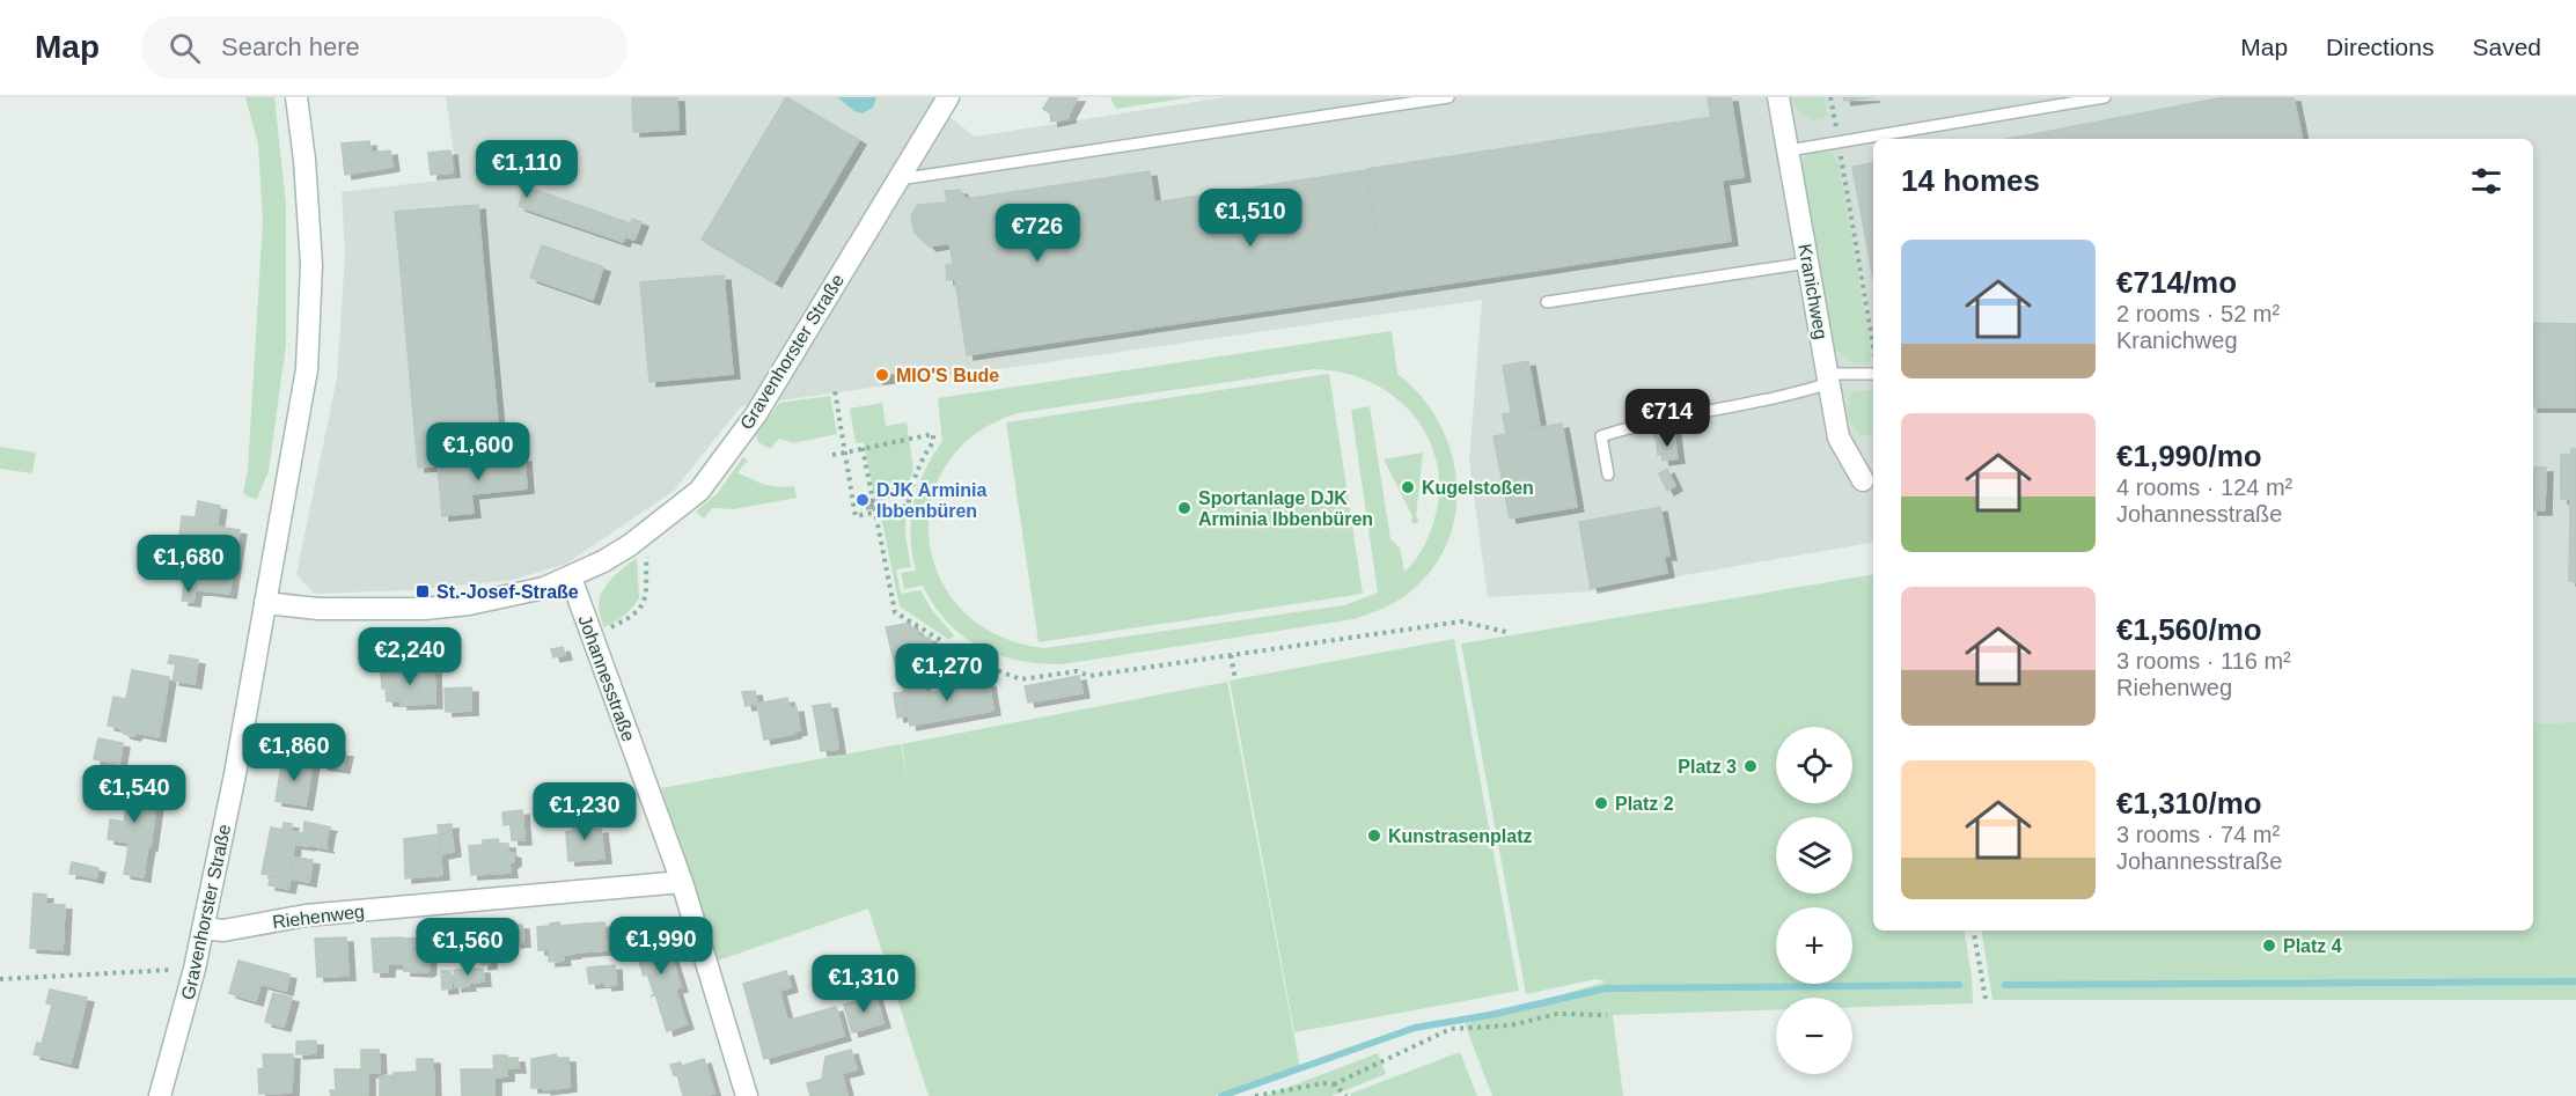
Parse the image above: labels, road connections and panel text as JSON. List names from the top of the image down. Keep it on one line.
{"streets":{"street":["Kranichweg","Gravenhorster Straße","Johannesstraße","Riehenweg"]},"crossings":[["Gravenhorster Straße","Johannesstraße"],["Gravenhorster Straße","Riehenweg"],["Johannesstraße","Riehenweg"]],"places":{"other":["MIO'S Bude","Kugelstoßen","DJK Arminia Ibbenbüren","Sportanlage DJK Arminia Ibbenbüren","Platz 3","Platz 2","Kunstrasenplatz","Platz 4"],"transit":["St.-Josef-Straße"]},"page":{"header":"Map","search":"Search here","nav":["Map","Directions","Saved"],"heading":"14 homes","price":["€1,110","€1,510","€726","€714","€1,600","€1,680","€2,240","€1,270","€1,860","€1,540","€1,230","€1,990","€1,560","€1,310"],"list":[{"name":"€714/mo","note":"2 rooms · 52 m² · Kranichweg"},{"name":"€1,990/mo","note":"4 rooms · 124 m² · Johannesstraße"},{"name":"€1,560/mo","note":"3 rooms · 116 m² · Riehenweg"},{"name":"€1,310/mo","note":"3 rooms · 74 m² · Johannesstraße"}],"map_buttons":["+","−"]}}
